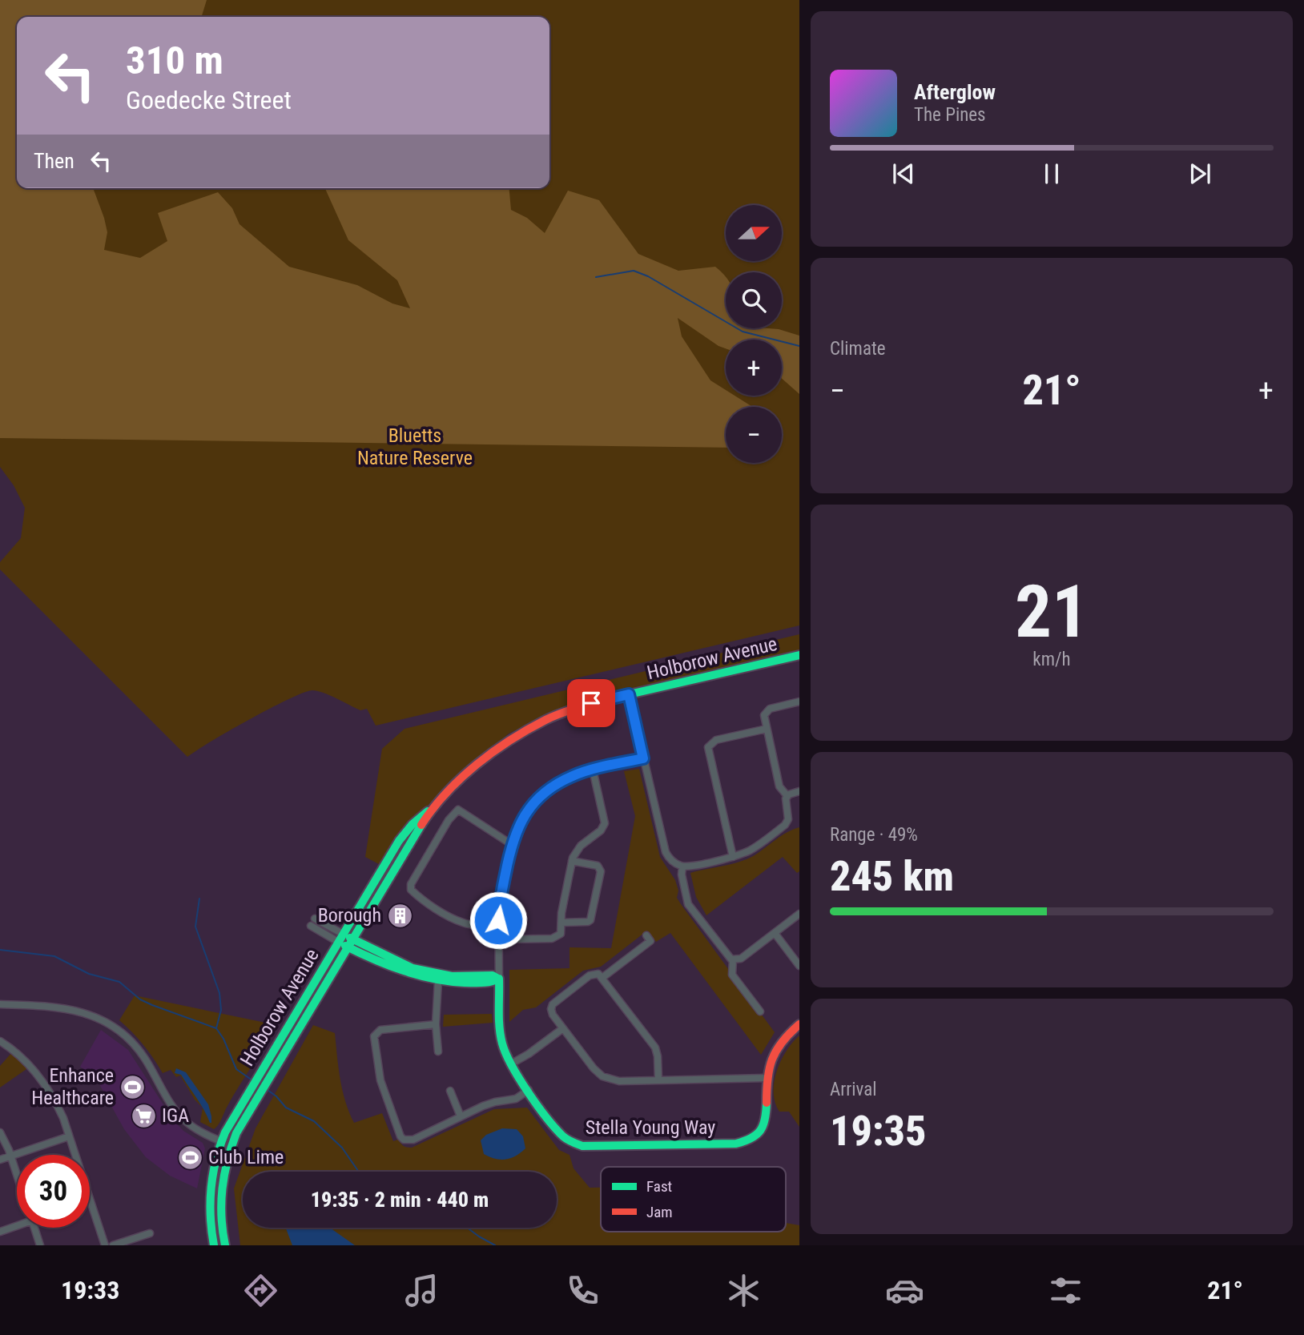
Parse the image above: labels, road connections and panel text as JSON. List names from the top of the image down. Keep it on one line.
{"streets":{"main road":["Holborow Avenue","Stella Young Way"]},"parks":["Bluetts Nature Reserve"],"places":{"building":["Borough"],"sports":["Enhance Healthcare","Club Lime"],"supermarket":["IGA"]},"legend":["Fast","Jam"],"north":"right","page":{"turn":["310 m","Goedecke Street"],"song":["Afterglow","The Pines"],"then":"Then","map_buttons":["+","−"],"tile":["Climate",["21","km/h"],["Range · 49%","245 km"],["Arrival","19:35"]],"heat":["−","21°","+"],"limit":"30","trip":"19:35 · 2 min · 440 m","tabs":["19:33","21°"]}}
